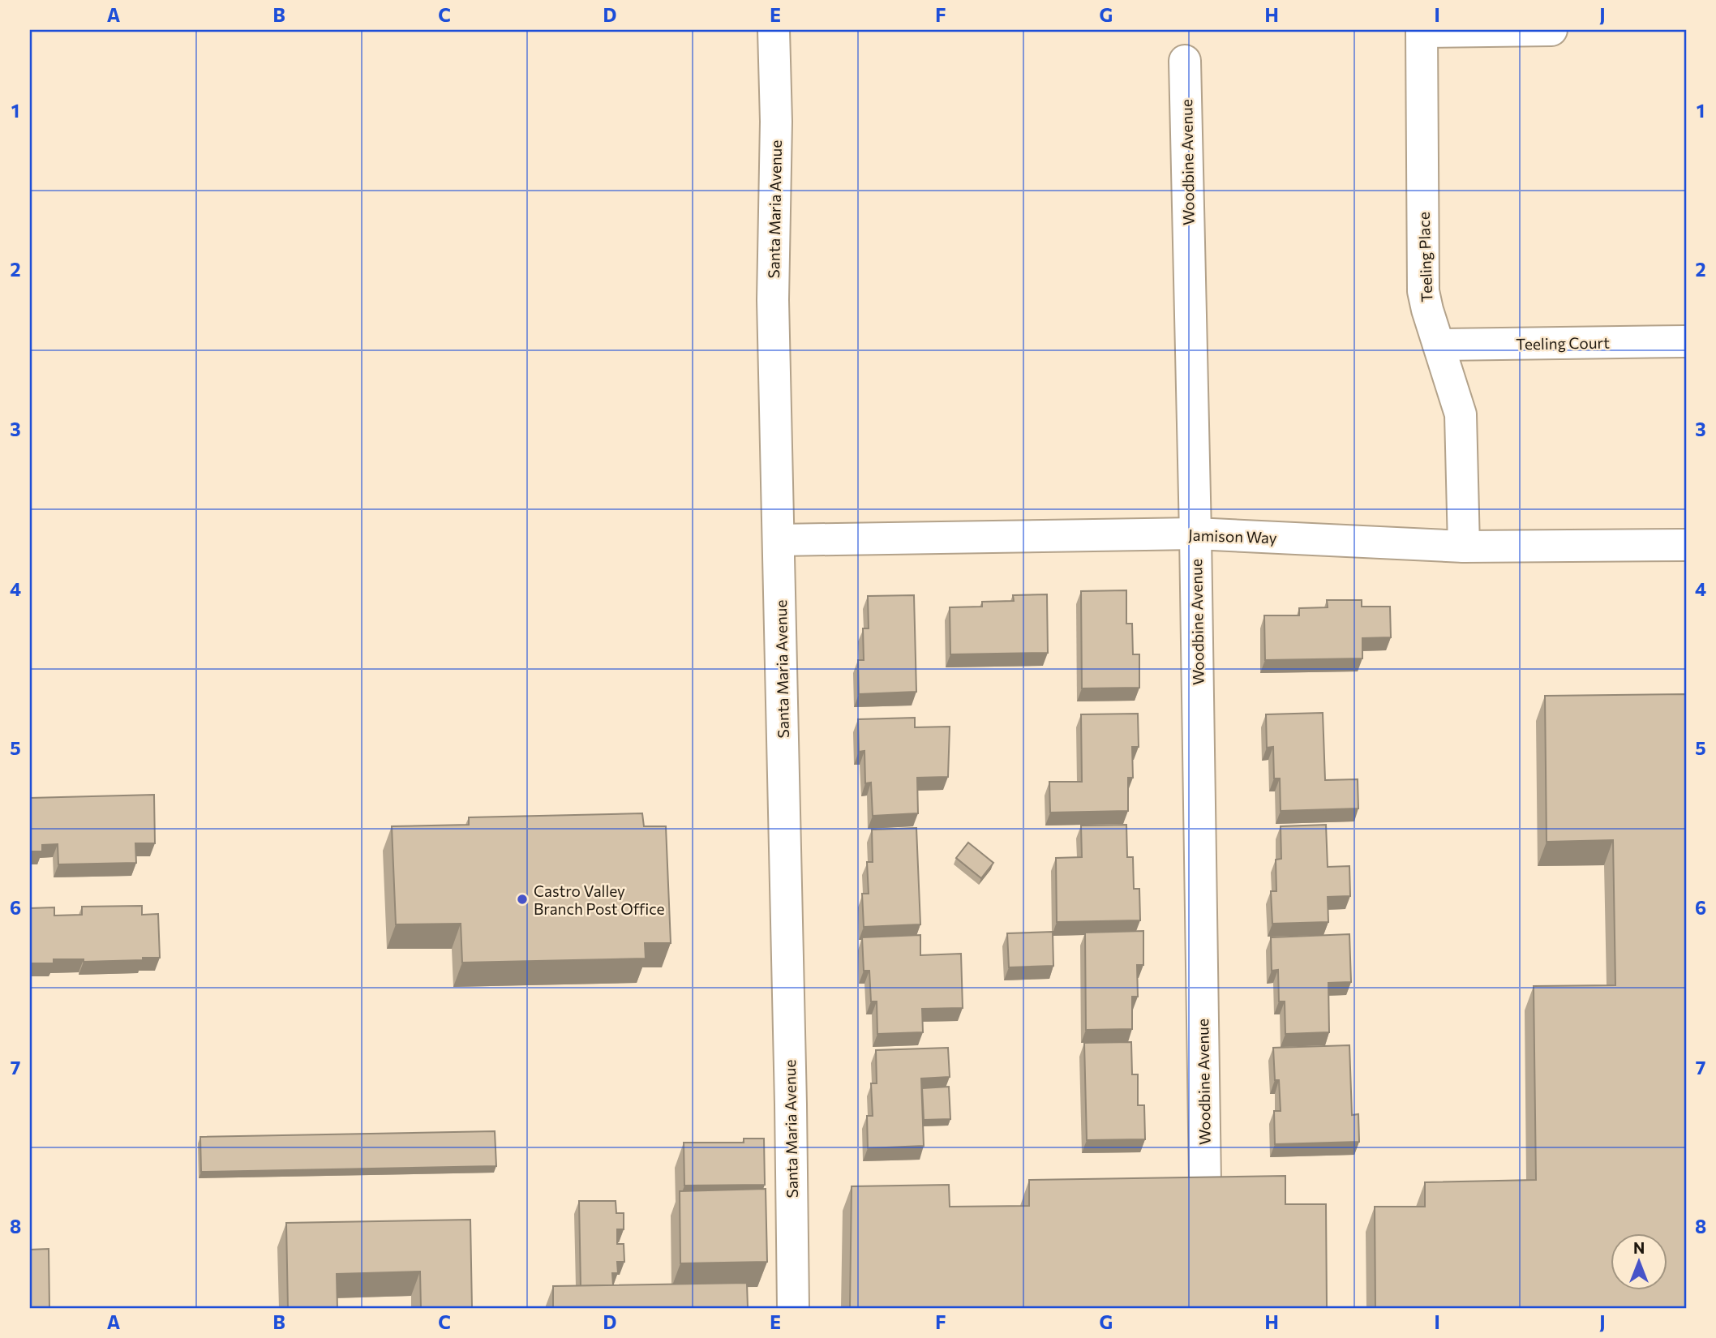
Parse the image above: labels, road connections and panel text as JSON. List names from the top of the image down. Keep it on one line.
{"streets":{"street":["Woodbine Avenue","Santa Maria Avenue","Teeling Place","Teeling Court","Jamison Way"]},"crossings":[["Woodbine Avenue","Jamison Way"],["Santa Maria Avenue","Jamison Way"],["Teeling Place","Teeling Court"],["Teeling Place","Jamison Way"]],"places":["Castro Valley Branch Post Office"],"north":"top","grid":{"columns":["A","B","C","D","E","F","G","H","I","J"],"rows":["1","2","3","4","5","6","7","8"]}}
